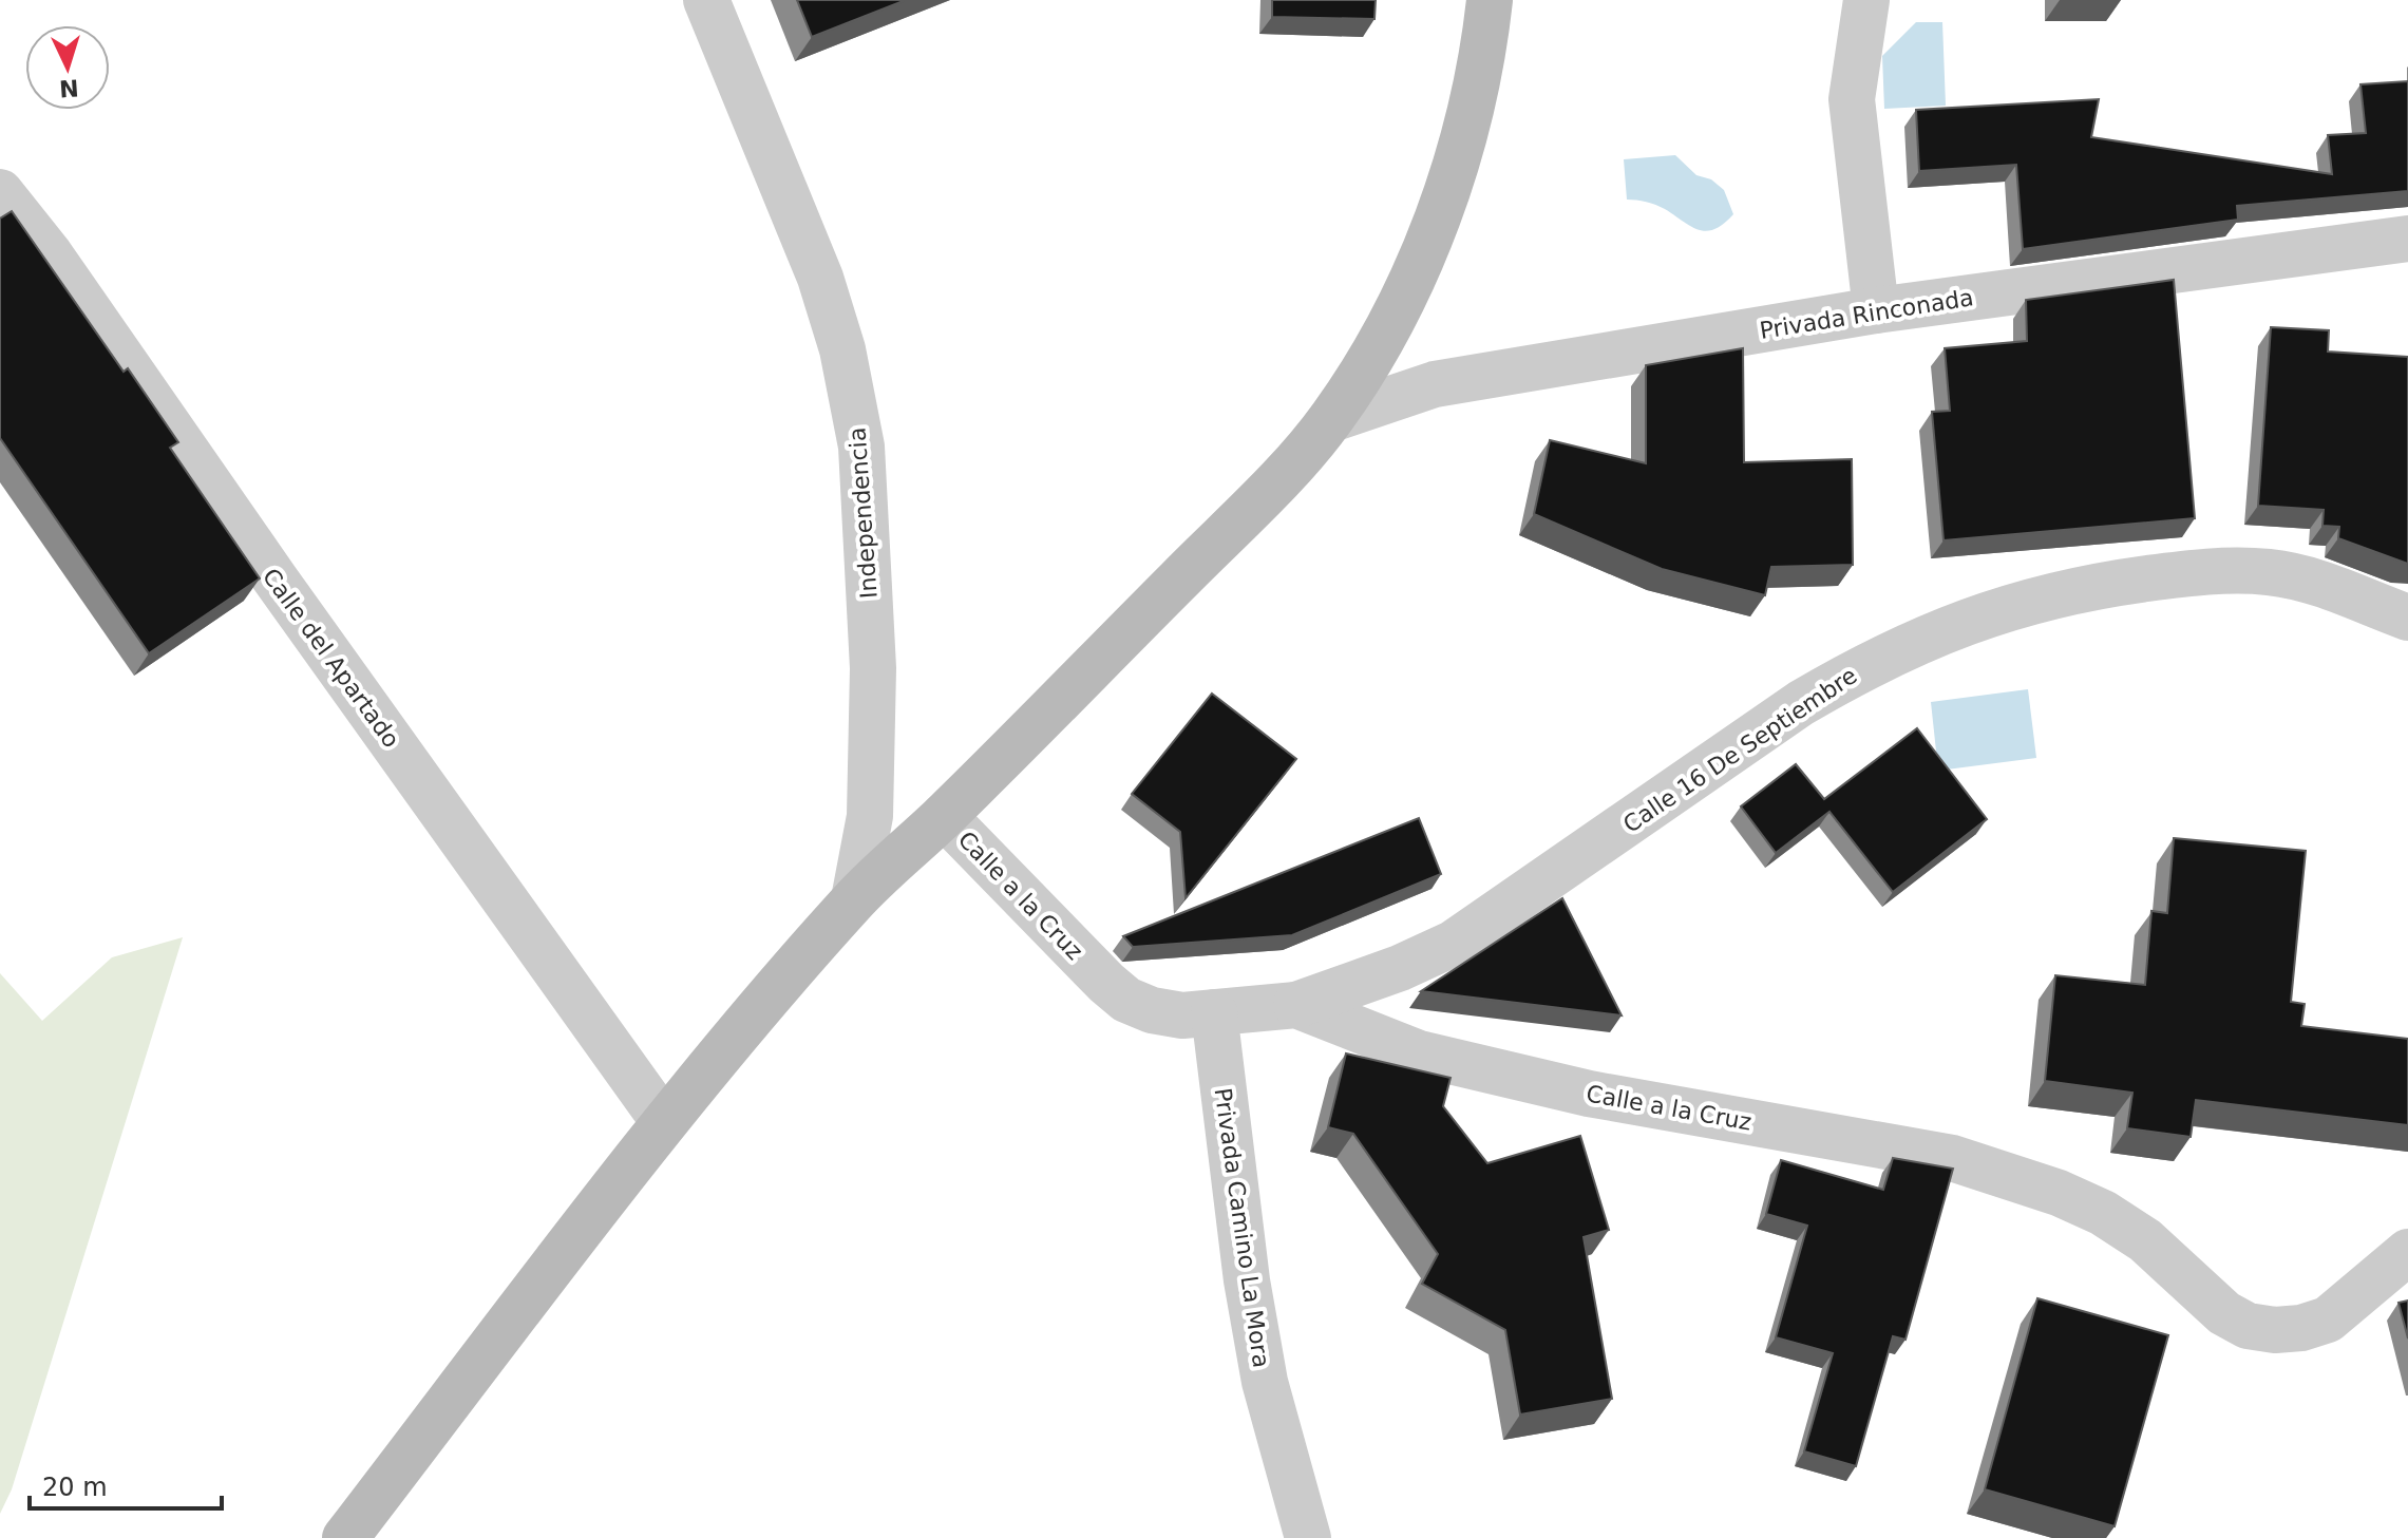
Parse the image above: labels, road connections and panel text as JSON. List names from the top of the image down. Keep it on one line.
{"streets":{"street":["Privada Rinconada","Independencia","Calle del Apartado","Calle 16 De Septiembre","Calle a la Cruz","Privada Camino La Mora"]},"crossings":[["Calle 16 De Septiembre","Calle a la Cruz"],["Calle a la Cruz","Privada Camino La Mora"]],"scale_bar":"20 m","north":"bottom"}
